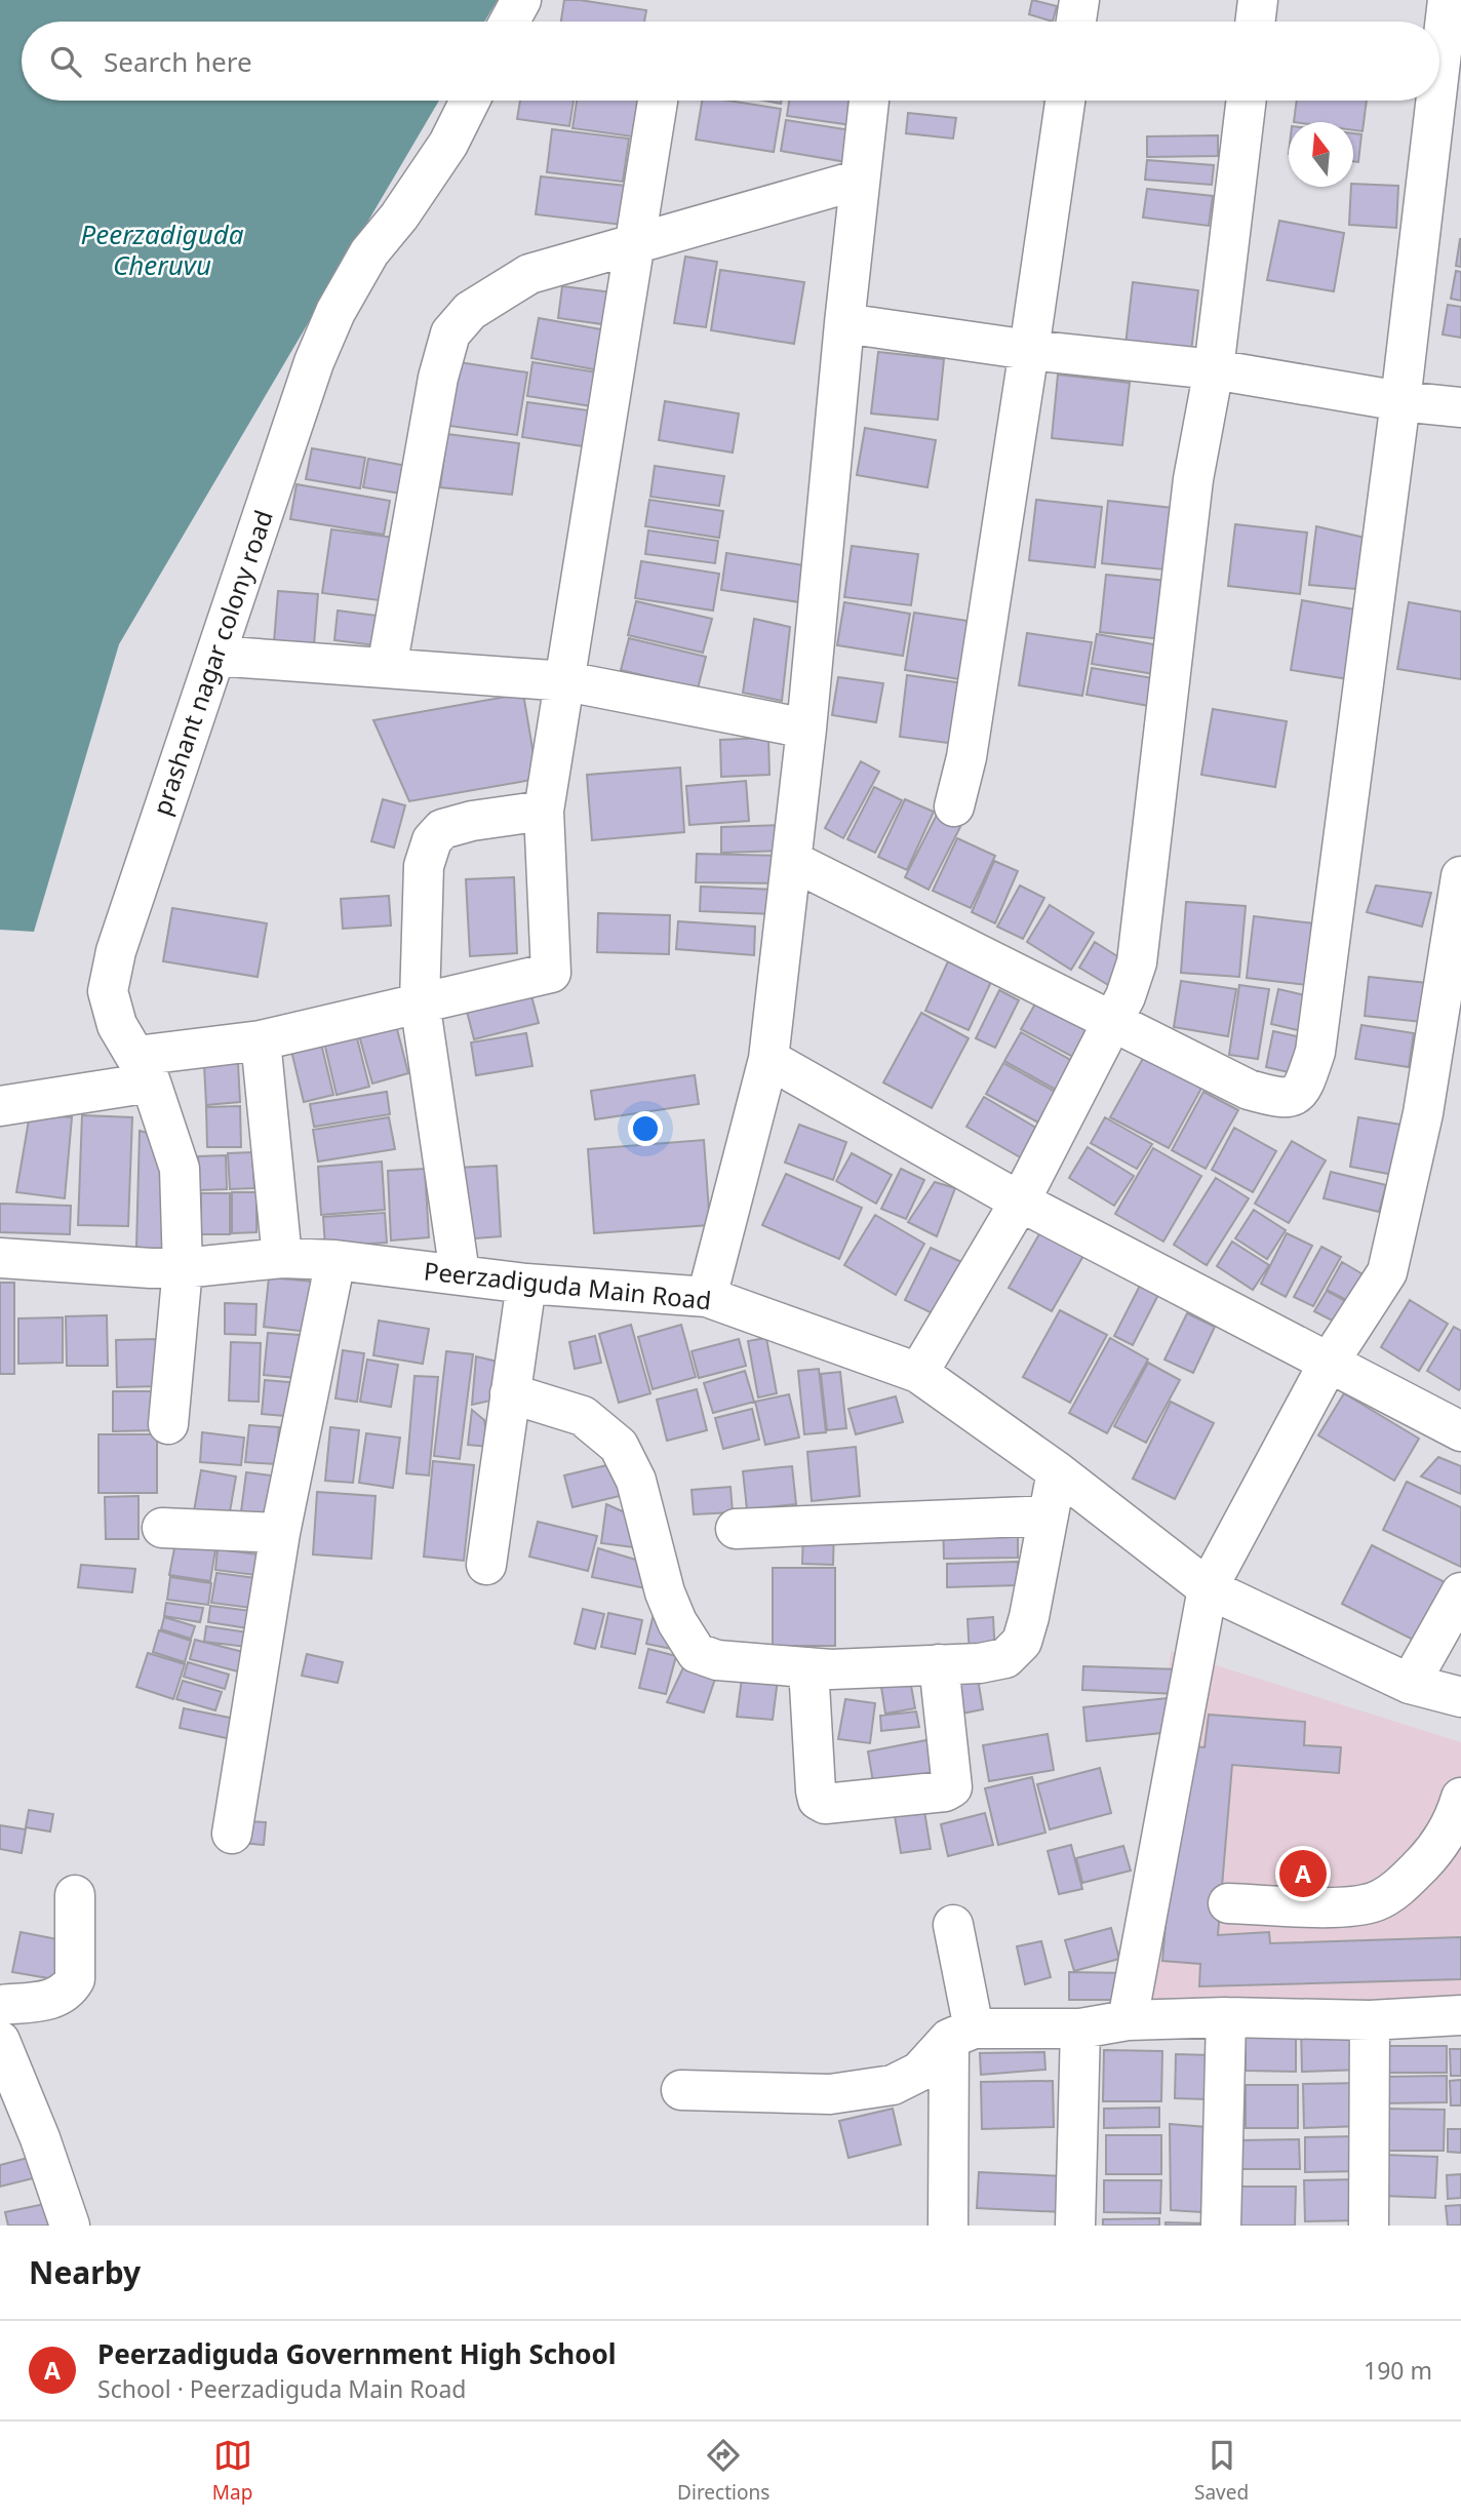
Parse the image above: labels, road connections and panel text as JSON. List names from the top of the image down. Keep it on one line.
{"streets":{"street":["prashant nagar colony road","Peerzadiguda Main Road"]},"crossings":[["prashant nagar colony road","Peerzadiguda Main Road"]],"water":["Peerzadiguda Cheruvu"],"north":"top","page":{"search":"Search here","pins":"A","heading":"Nearby","list":[{"mark":"A","name":"Peerzadiguda Government High School","note":"School · Peerzadiguda Main Road","value":"190 m"}],"nav":["Map","Directions","Saved"]}}
